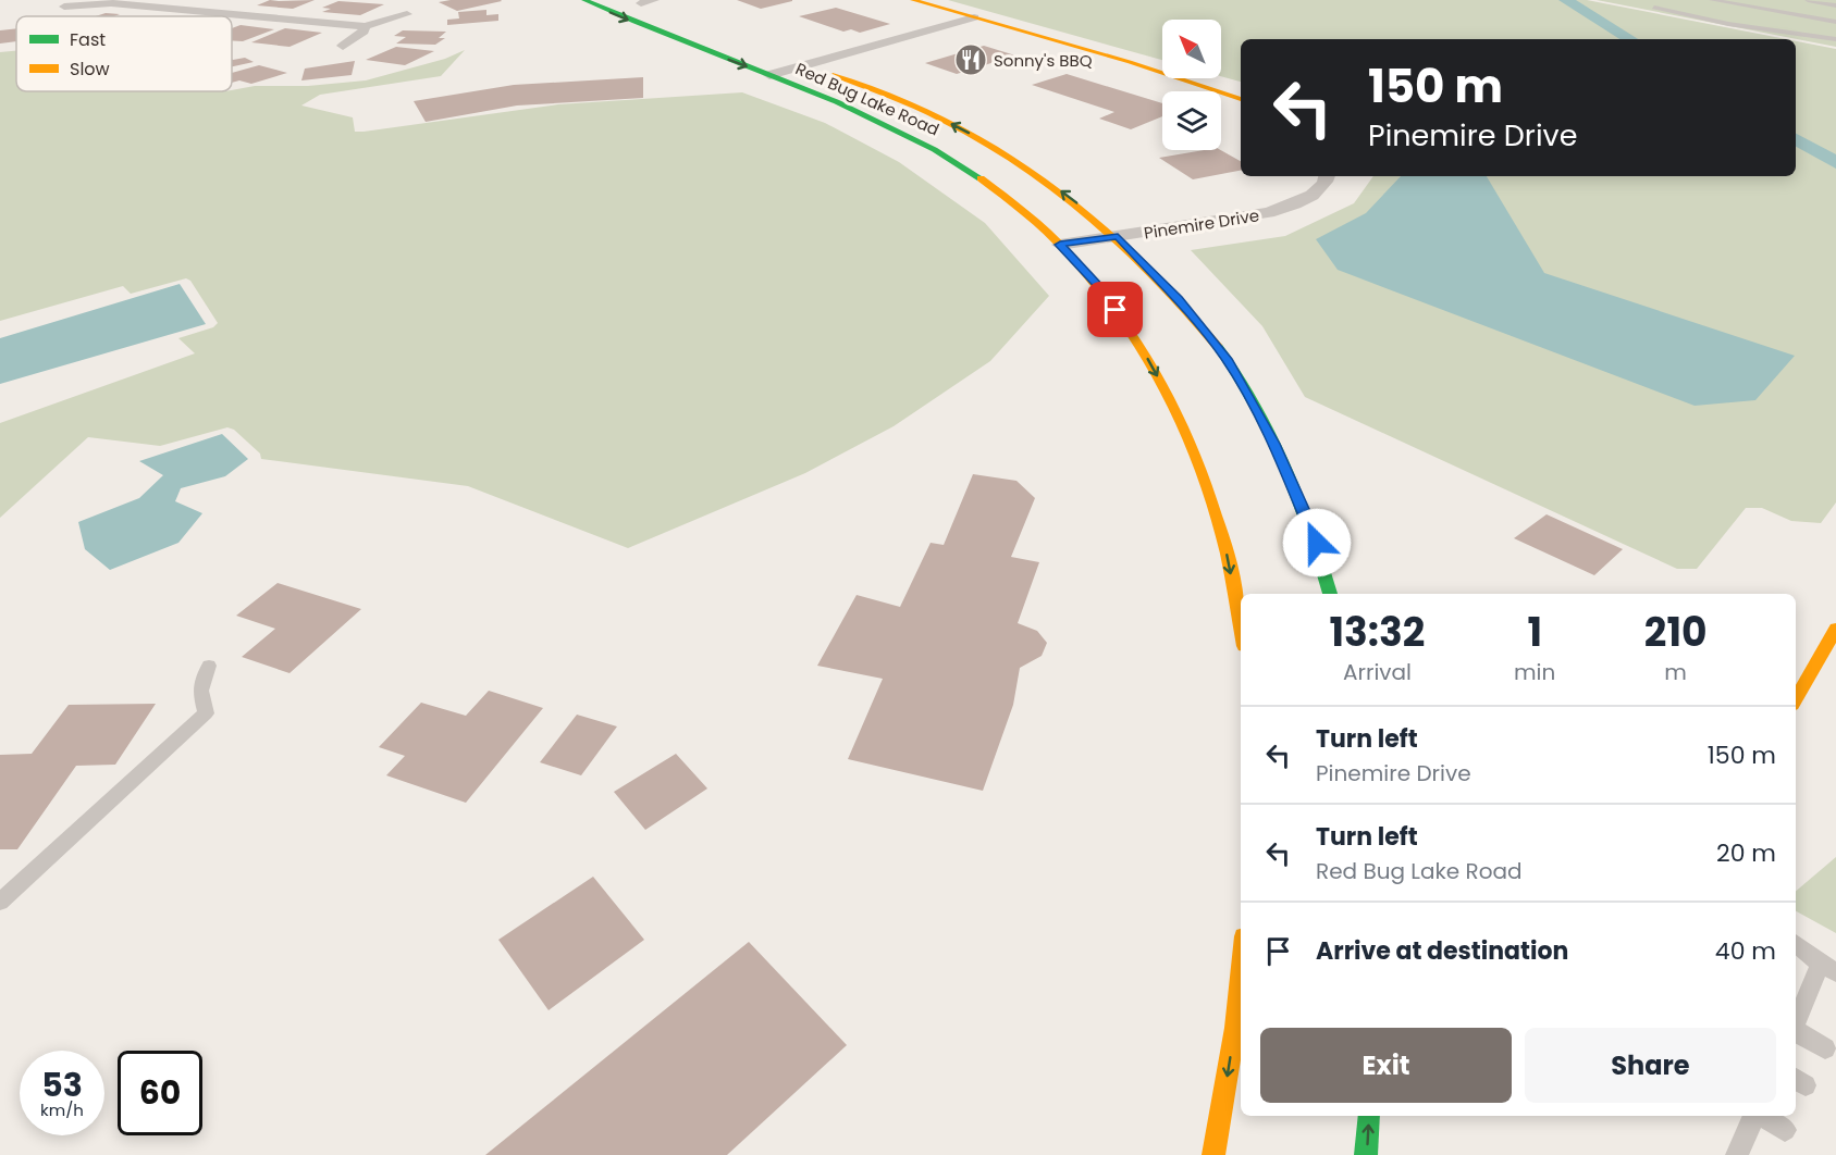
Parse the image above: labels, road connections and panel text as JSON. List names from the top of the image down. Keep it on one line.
{"streets":{"main road":["Red Bug Lake Road"],"street":["Pinemire Drive"]},"crossings":[["Red Bug Lake Road","Pinemire Drive"]],"places":{"restaurant":["Sonny's BBQ"]},"legend":["Fast","Slow"],"north":"top left","page":{"turn":["150 m","Pinemire Drive"],"eta":["13:32","Arrival","1","min","210","m"],"list":[{"name":"Turn left","note":"Pinemire Drive","value":"150 m"},{"name":"Turn left","note":"Red Bug Lake Road","value":"20 m"},{"name":"Arrive at destination","value":"40 m"}],"buttons":["Exit","Share"],"speed":"53 km/h","limit":"60"}}
